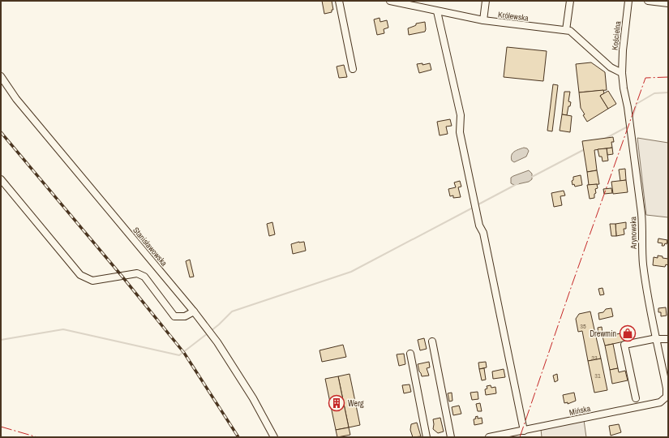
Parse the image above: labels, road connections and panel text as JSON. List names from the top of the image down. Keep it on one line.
{"streets":{"street":["Królewska","Kościelna","Arynowska","Stanisławowska","Mińska"]},"crossings":[["Królewska","Kościelna"],["Królewska","Arynowska"],["Kościelna","Arynowska"],["Arynowska","Mińska"]],"places":{"shop":["Drewmin"],"building":["Werg"]},"house_numbers":["35","33","31"]}
